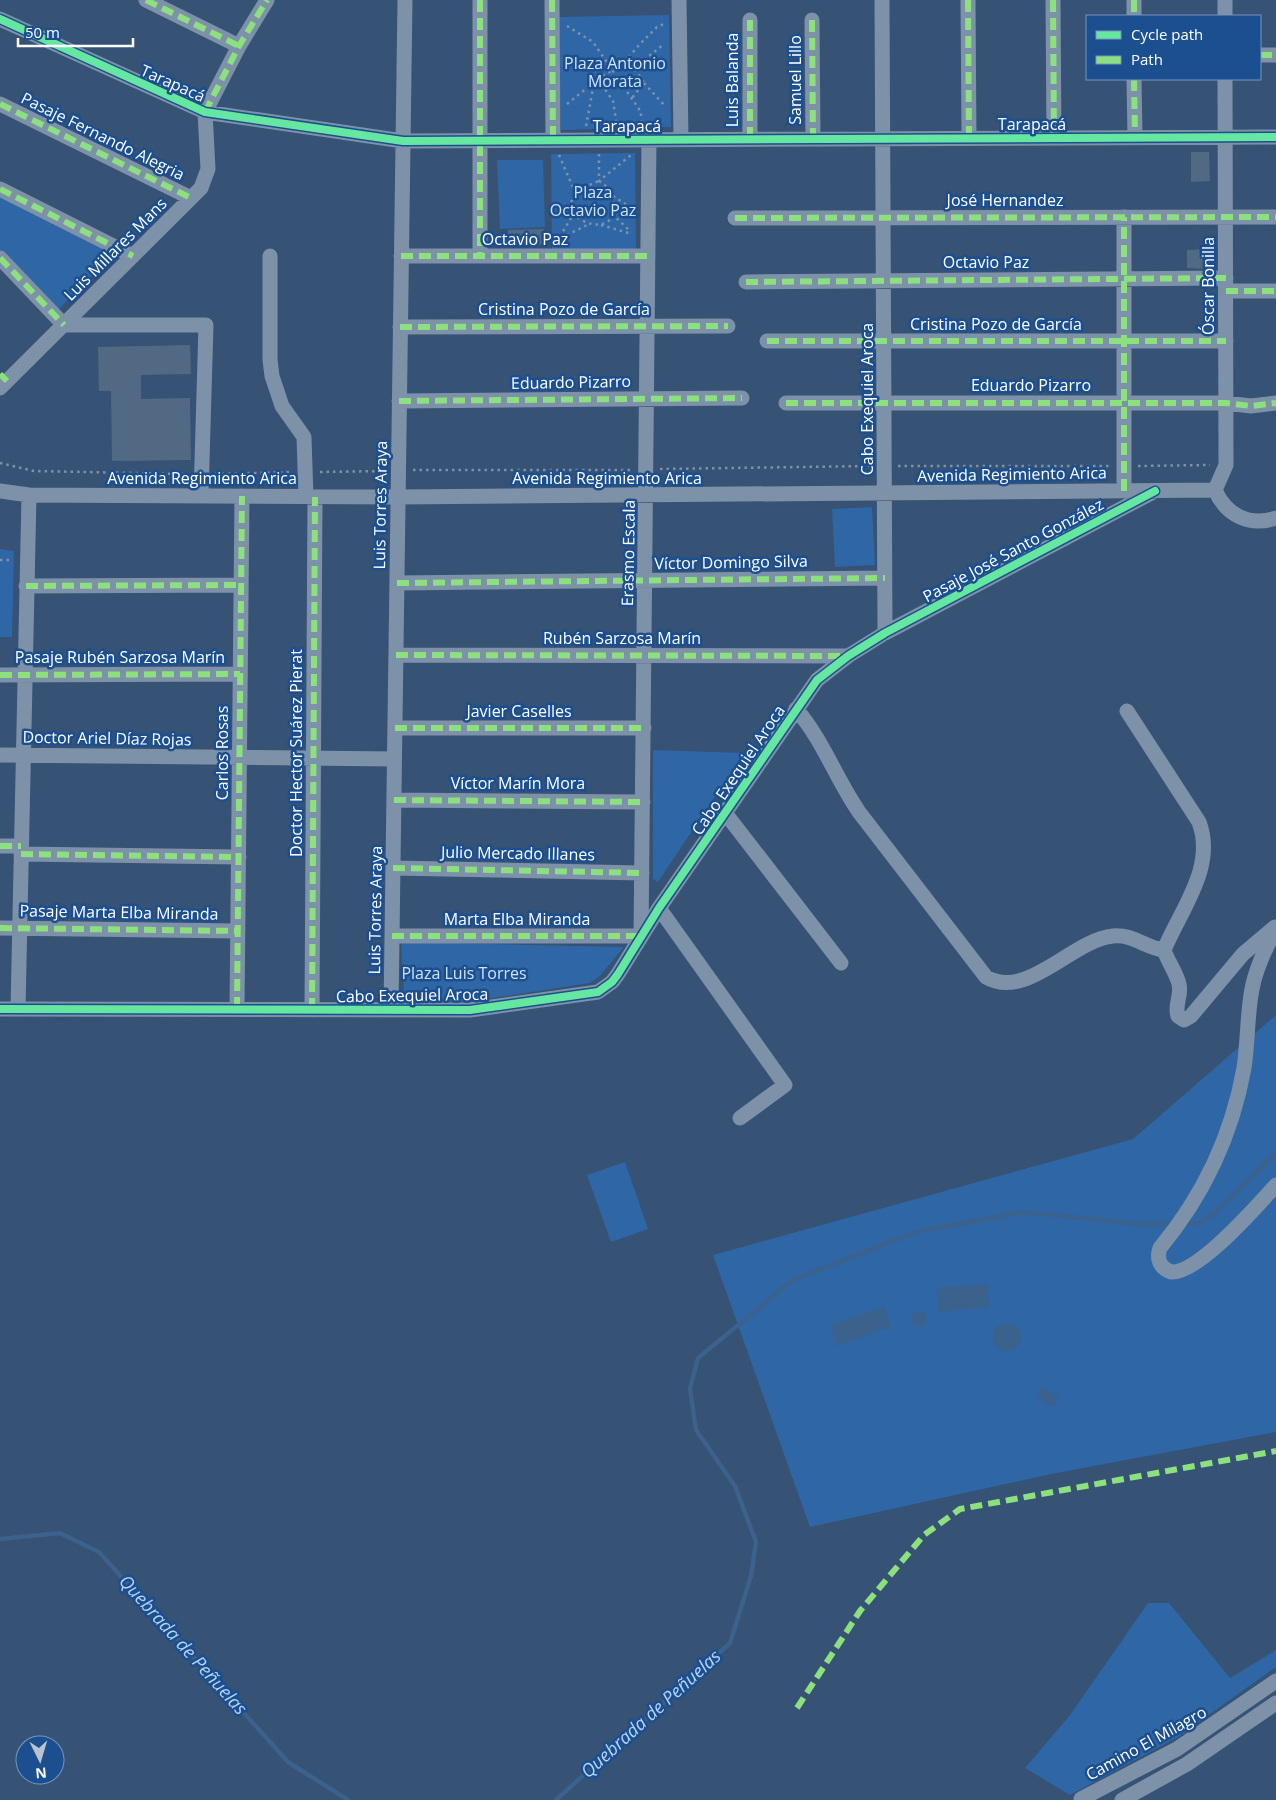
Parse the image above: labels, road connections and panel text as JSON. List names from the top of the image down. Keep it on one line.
{"streets":{"street":["Luis Balanda","Samuel Lillo","Tarapacá","Pasaje Fernando Alegria","José Hernandez","Octavio Paz","Luis Millares Mans","Óscar Bonilla","Cristina Pozo de García","Eduardo Pizarro","Cabo Exequiel Aroca","Avenida Regimiento Arica","Luis Torres Araya","Pasaje José Santo González","Erasmo Escala","Víctor Domingo Silva","Rubén Sarzosa Marín","Pasaje Rubén Sarzosa Marín","Javier Caselles","Doctor Ariel Díaz Rojas","Carlos Rosas","Doctor Hector Suárez Pierat","Víctor Marín Mora","Julio Mercado Illanes","Pasaje Marta Elba Miranda","Marta Elba Miranda","Camino El Milagro"]},"crossings":[["Luis Balanda","Tarapacá"],["Samuel Lillo","Tarapacá"],["Tarapacá","Luis Millares Mans"],["Tarapacá","Óscar Bonilla"],["Tarapacá","Cabo Exequiel Aroca"],["Tarapacá","Luis Torres Araya"],["Tarapacá","Erasmo Escala"],["Pasaje Fernando Alegria","Luis Millares Mans"],["José Hernandez","Óscar Bonilla"],["José Hernandez","Cabo Exequiel Aroca"],["Octavio Paz","Óscar Bonilla"],["Octavio Paz","Cabo Exequiel Aroca"],["Octavio Paz","Luis Torres Araya"],["Octavio Paz","Erasmo Escala"],["Óscar Bonilla","Cristina Pozo de García"],["Óscar Bonilla","Eduardo Pizarro"],["Óscar Bonilla","Avenida Regimiento Arica"],["Cristina Pozo de García","Cabo Exequiel Aroca"],["Cristina Pozo de García","Luis Torres Araya"],["Cristina Pozo de García","Erasmo Escala"],["Eduardo Pizarro","Cabo Exequiel Aroca"],["Eduardo Pizarro","Luis Torres Araya"],["Eduardo Pizarro","Erasmo Escala"],["Cabo Exequiel Aroca","Avenida Regimiento Arica"],["Cabo Exequiel Aroca","Luis Torres Araya"],["Cabo Exequiel Aroca","Pasaje José Santo González"],["Cabo Exequiel Aroca","Erasmo Escala"],["Cabo Exequiel Aroca","Víctor Domingo Silva"],["Cabo Exequiel Aroca","Rubén Sarzosa Marín"],["Cabo Exequiel Aroca","Carlos Rosas"],["Cabo Exequiel Aroca","Doctor Hector Suárez Pierat"],["Cabo Exequiel Aroca","Marta Elba Miranda"],["Avenida Regimiento Arica","Luis Torres Araya"],["Avenida Regimiento Arica","Pasaje José Santo González"],["Avenida Regimiento Arica","Erasmo Escala"],["Avenida Regimiento Arica","Carlos Rosas"],["Avenida Regimiento Arica","Doctor Hector Suárez Pierat"],["Luis Torres Araya","Víctor Domingo Silva"],["Luis Torres Araya","Rubén Sarzosa Marín"],["Luis Torres Araya","Javier Caselles"],["Luis Torres Araya","Doctor Ariel Díaz Rojas"],["Luis Torres Araya","Víctor Marín Mora"],["Luis Torres Araya","Julio Mercado Illanes"],["Luis Torres Araya","Marta Elba Miranda"],["Erasmo Escala","Víctor Domingo Silva"],["Erasmo Escala","Rubén Sarzosa Marín"],["Erasmo Escala","Javier Caselles"],["Erasmo Escala","Víctor Marín Mora"],["Erasmo Escala","Julio Mercado Illanes"],["Erasmo Escala","Marta Elba Miranda"],["Pasaje Rubén Sarzosa Marín","Carlos Rosas"],["Doctor Ariel Díaz Rojas","Carlos Rosas"],["Doctor Ariel Díaz Rojas","Doctor Hector Suárez Pierat"],["Carlos Rosas","Pasaje Marta Elba Miranda"]],"water":["Quebrada de Peñuelas"],"parks":["Plaza Antonio Morata","Plaza Octavio Paz","Plaza Luis Torres"],"legend":["Cycle path","Path"],"scale_bar":"50 m","north":"bottom"}
